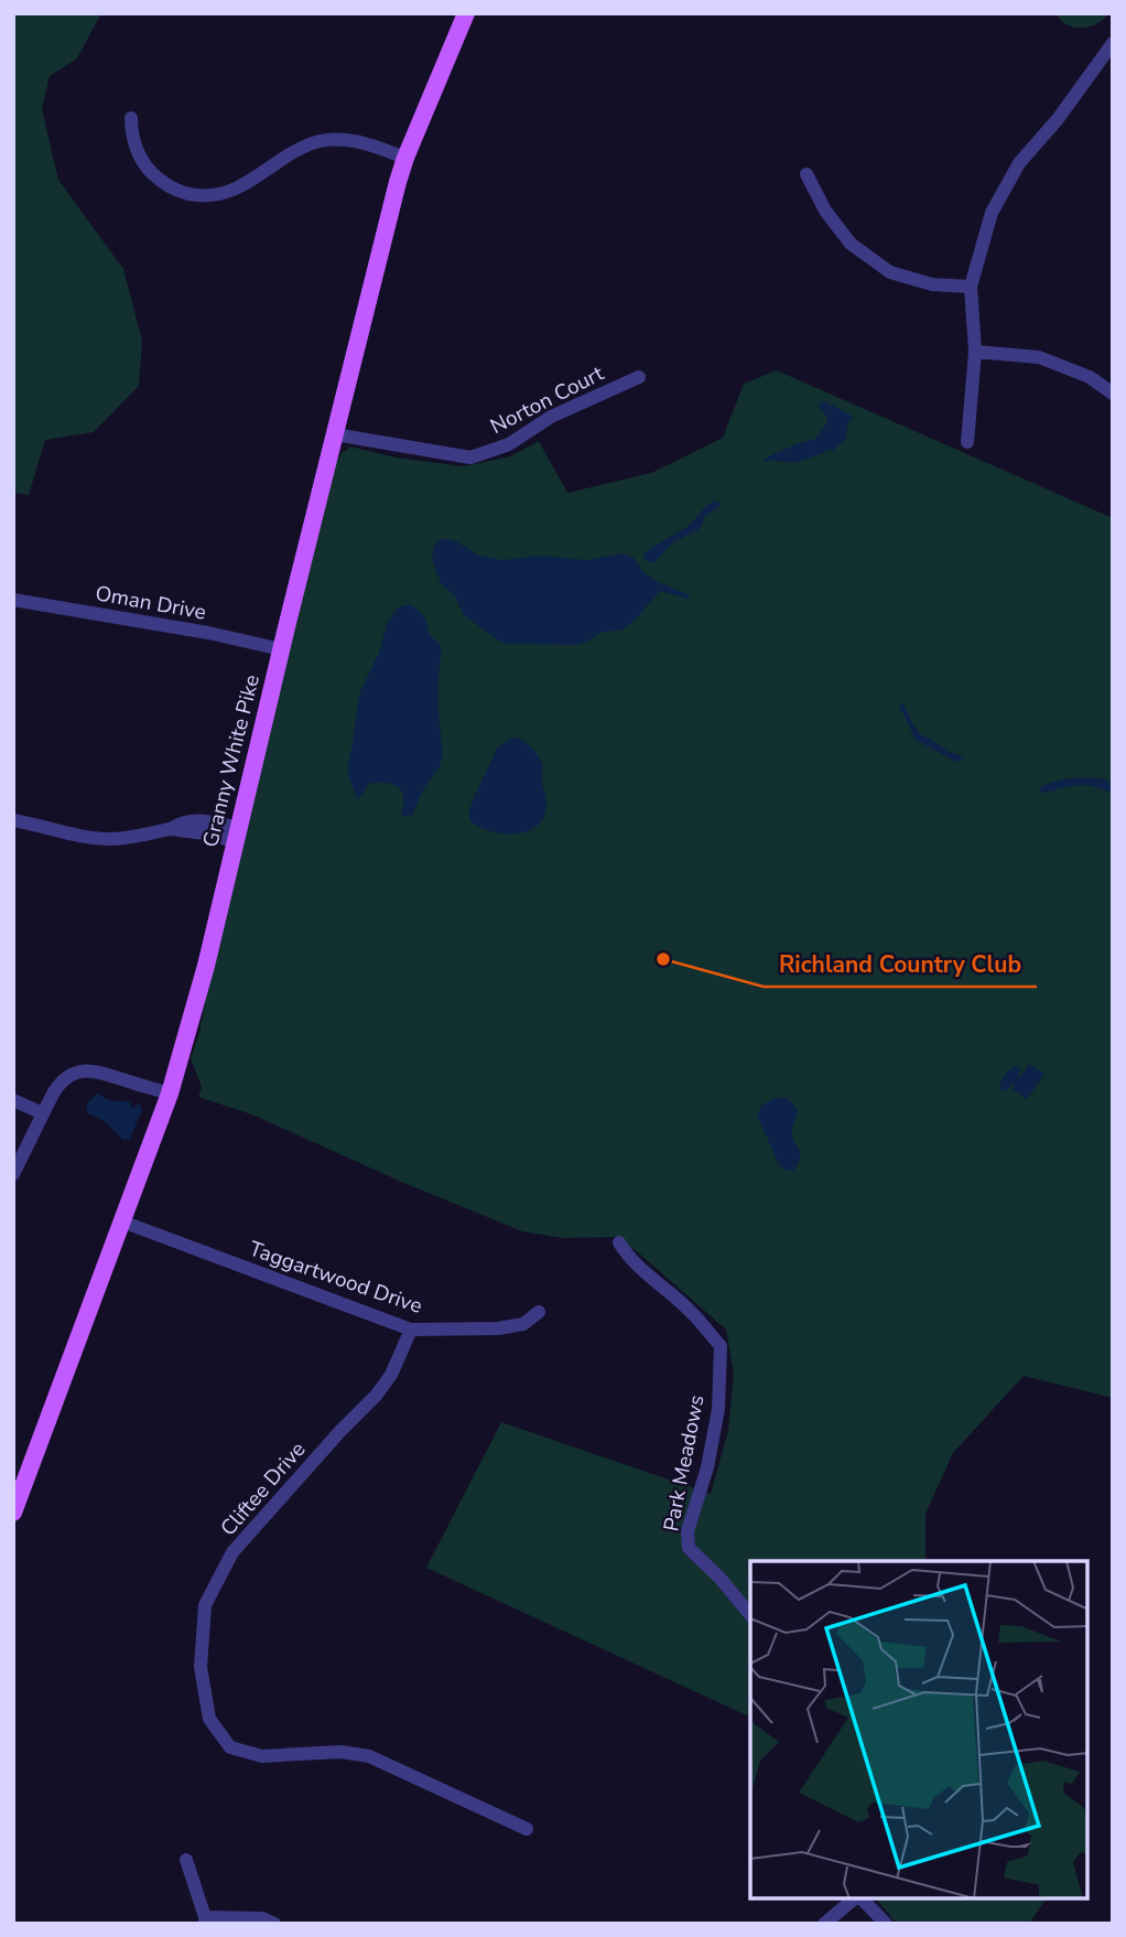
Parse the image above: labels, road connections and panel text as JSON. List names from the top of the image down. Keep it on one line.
{"streets":{"main road":["Granny White Pike"],"street":["Norton Court","Oman Drive","Taggartwood Drive","Park Meadows","Cliftee Drive"]},"crossings":[["Norton Court","Granny White Pike"],["Oman Drive","Granny White Pike"],["Granny White Pike","Taggartwood Drive"],["Taggartwood Drive","Cliftee Drive"]],"places":["Richland Country Club"]}
